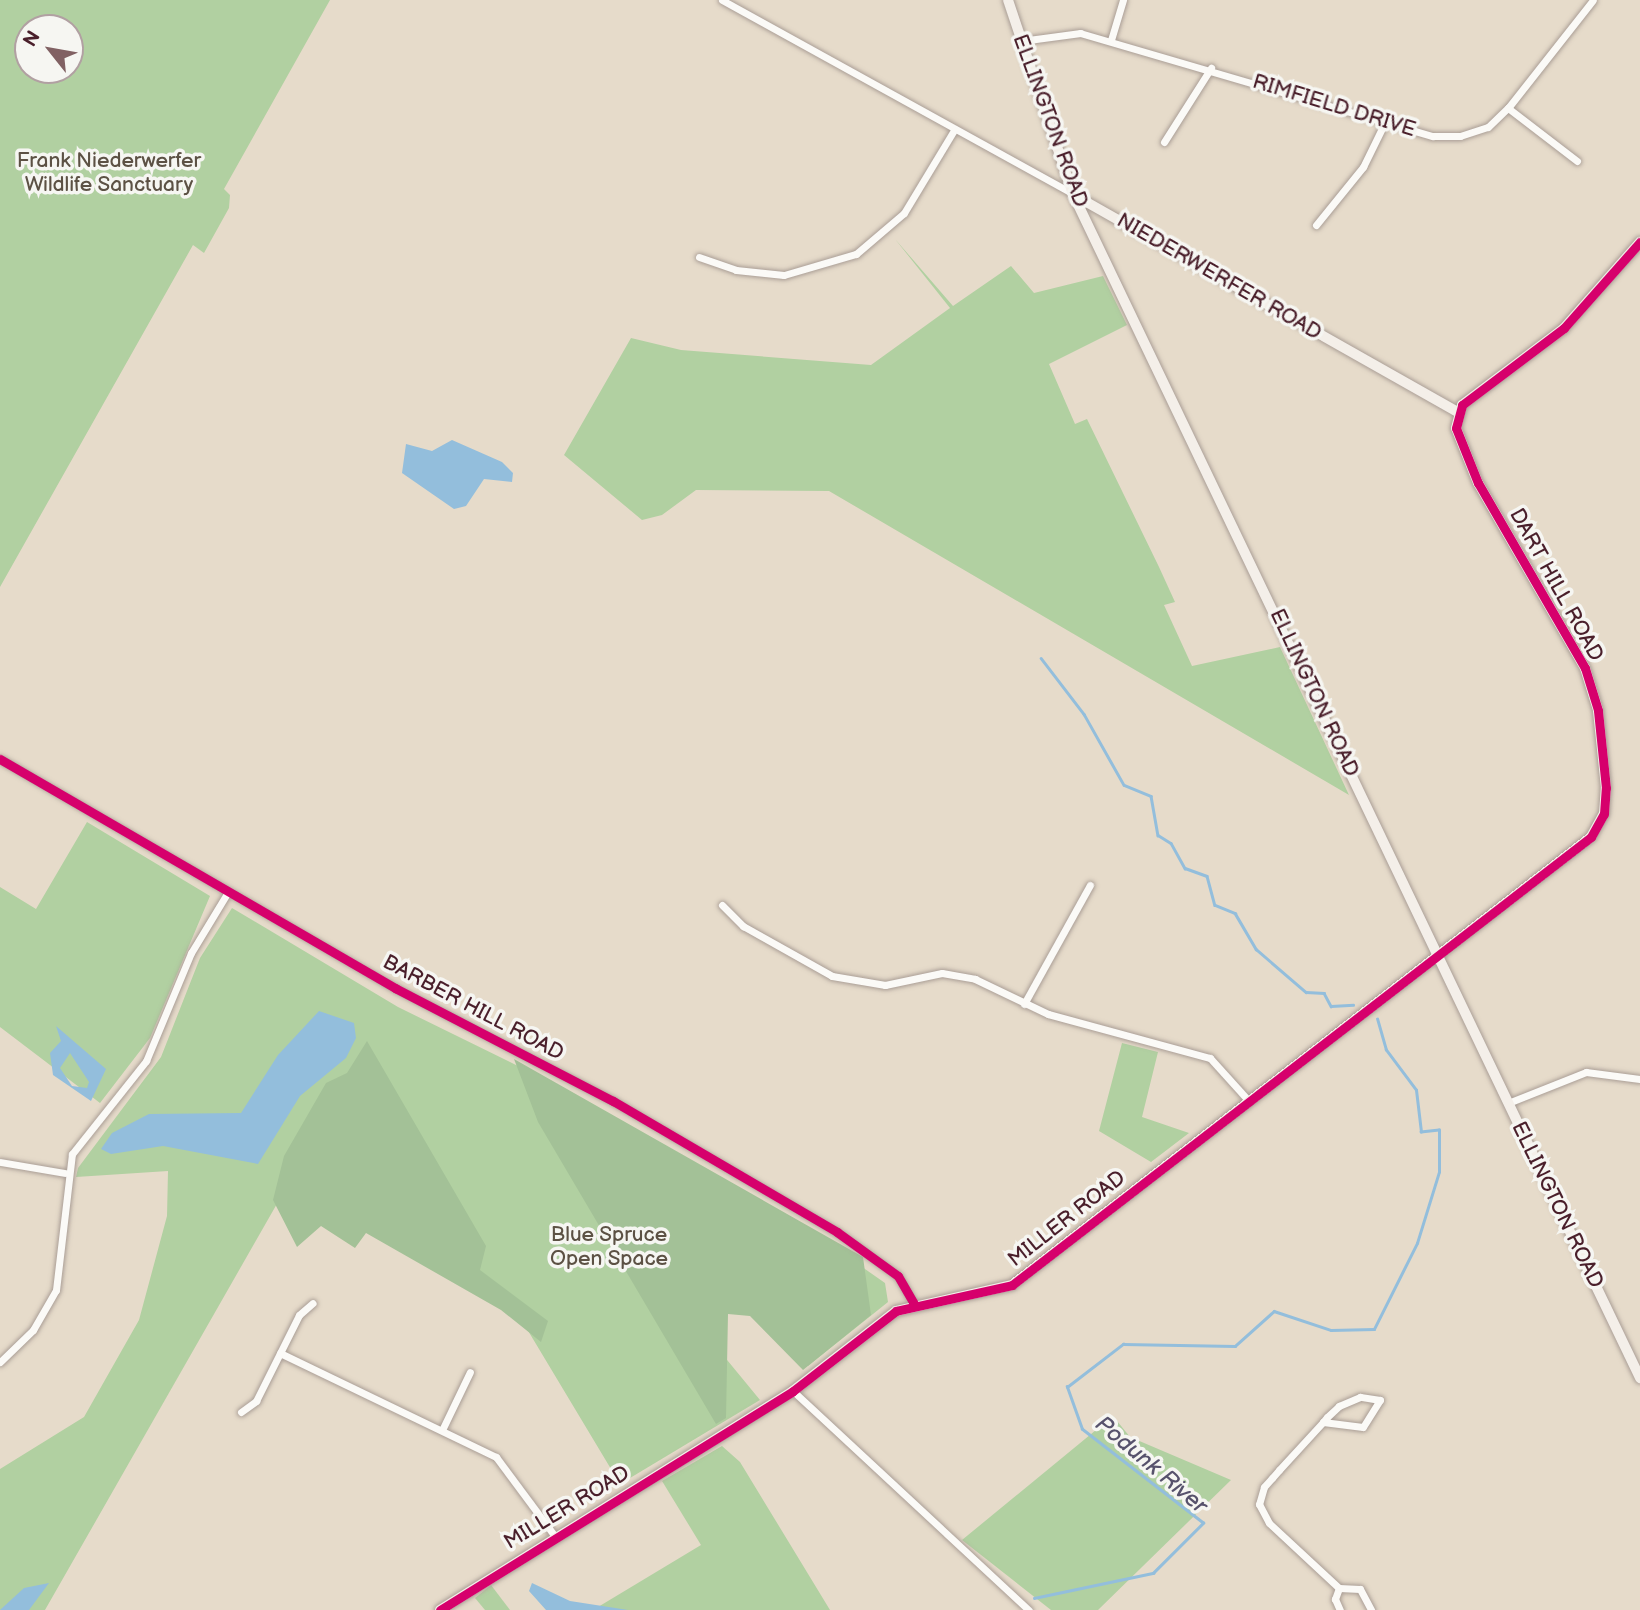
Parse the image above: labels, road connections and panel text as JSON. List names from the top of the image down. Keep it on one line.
{"streets":{"street":["RIMFIELD DRIVE","ELLINGTON ROAD","NIEDERWERFER ROAD","DART HILL ROAD","BARBER HILL ROAD","MILLER ROAD"]},"crossings":[["RIMFIELD DRIVE","ELLINGTON ROAD"],["ELLINGTON ROAD","NIEDERWERFER ROAD"],["ELLINGTON ROAD","DART HILL ROAD"],["ELLINGTON ROAD","MILLER ROAD"],["NIEDERWERFER ROAD","DART HILL ROAD"],["DART HILL ROAD","MILLER ROAD"],["BARBER HILL ROAD","MILLER ROAD"]],"water":["Podunk River"],"parks":["Frank Niederwerfer Wildlife Sanctuary","Blue Spruce Open Space"],"north":"top left"}
